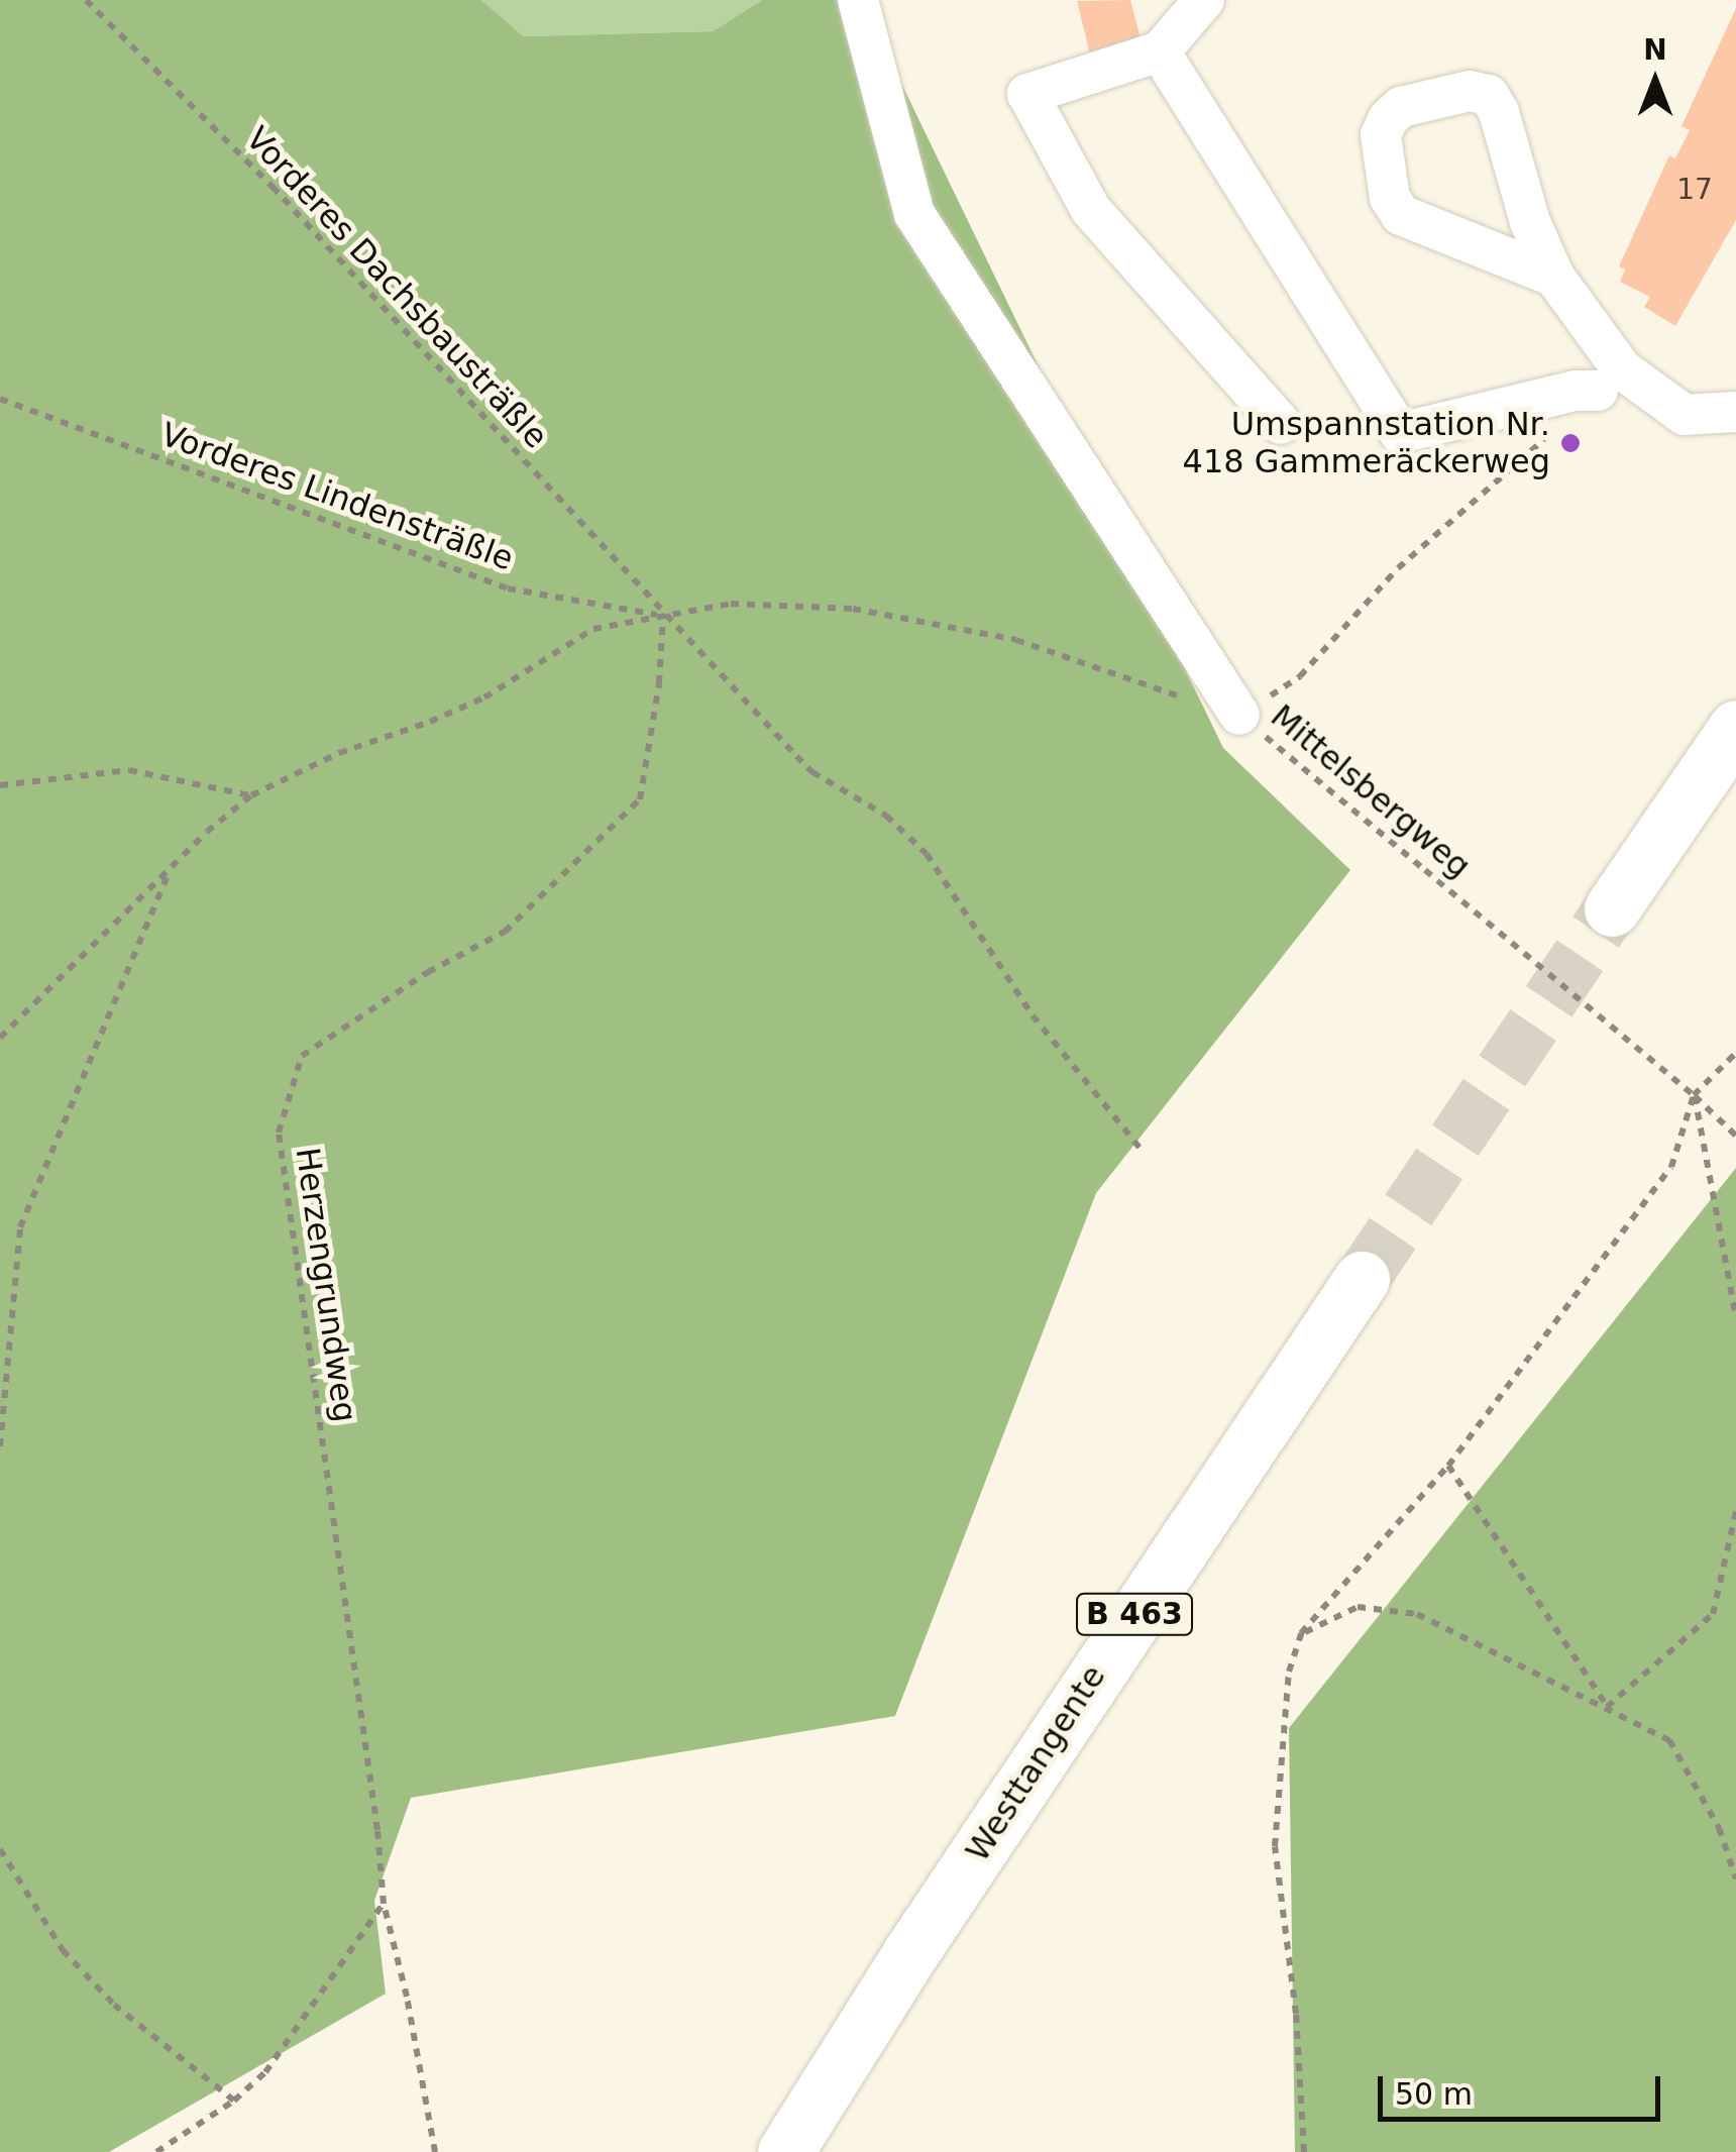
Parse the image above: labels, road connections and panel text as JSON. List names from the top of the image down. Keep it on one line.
{"streets":{"highway":["B 463","Westtangente"],"path":["Vorderes Dachsbausträßle","Vorderes Lindensträßle","Mittelsbergweg","Herzengrundweg"]},"crossings":[["Vorderes Dachsbausträßle","Vorderes Lindensträßle"],["Vorderes Dachsbausträßle","Mittelsbergweg"],["Vorderes Dachsbausträßle","Herzengrundweg"],["Vorderes Lindensträßle","Mittelsbergweg"],["Vorderes Lindensträßle","Herzengrundweg"],["Mittelsbergweg","Herzengrundweg"]],"places":["Umspannstation Nr. 418 Gammeräckerweg"],"house_numbers":["17"],"scale_bar":"50 m","north":"top"}
